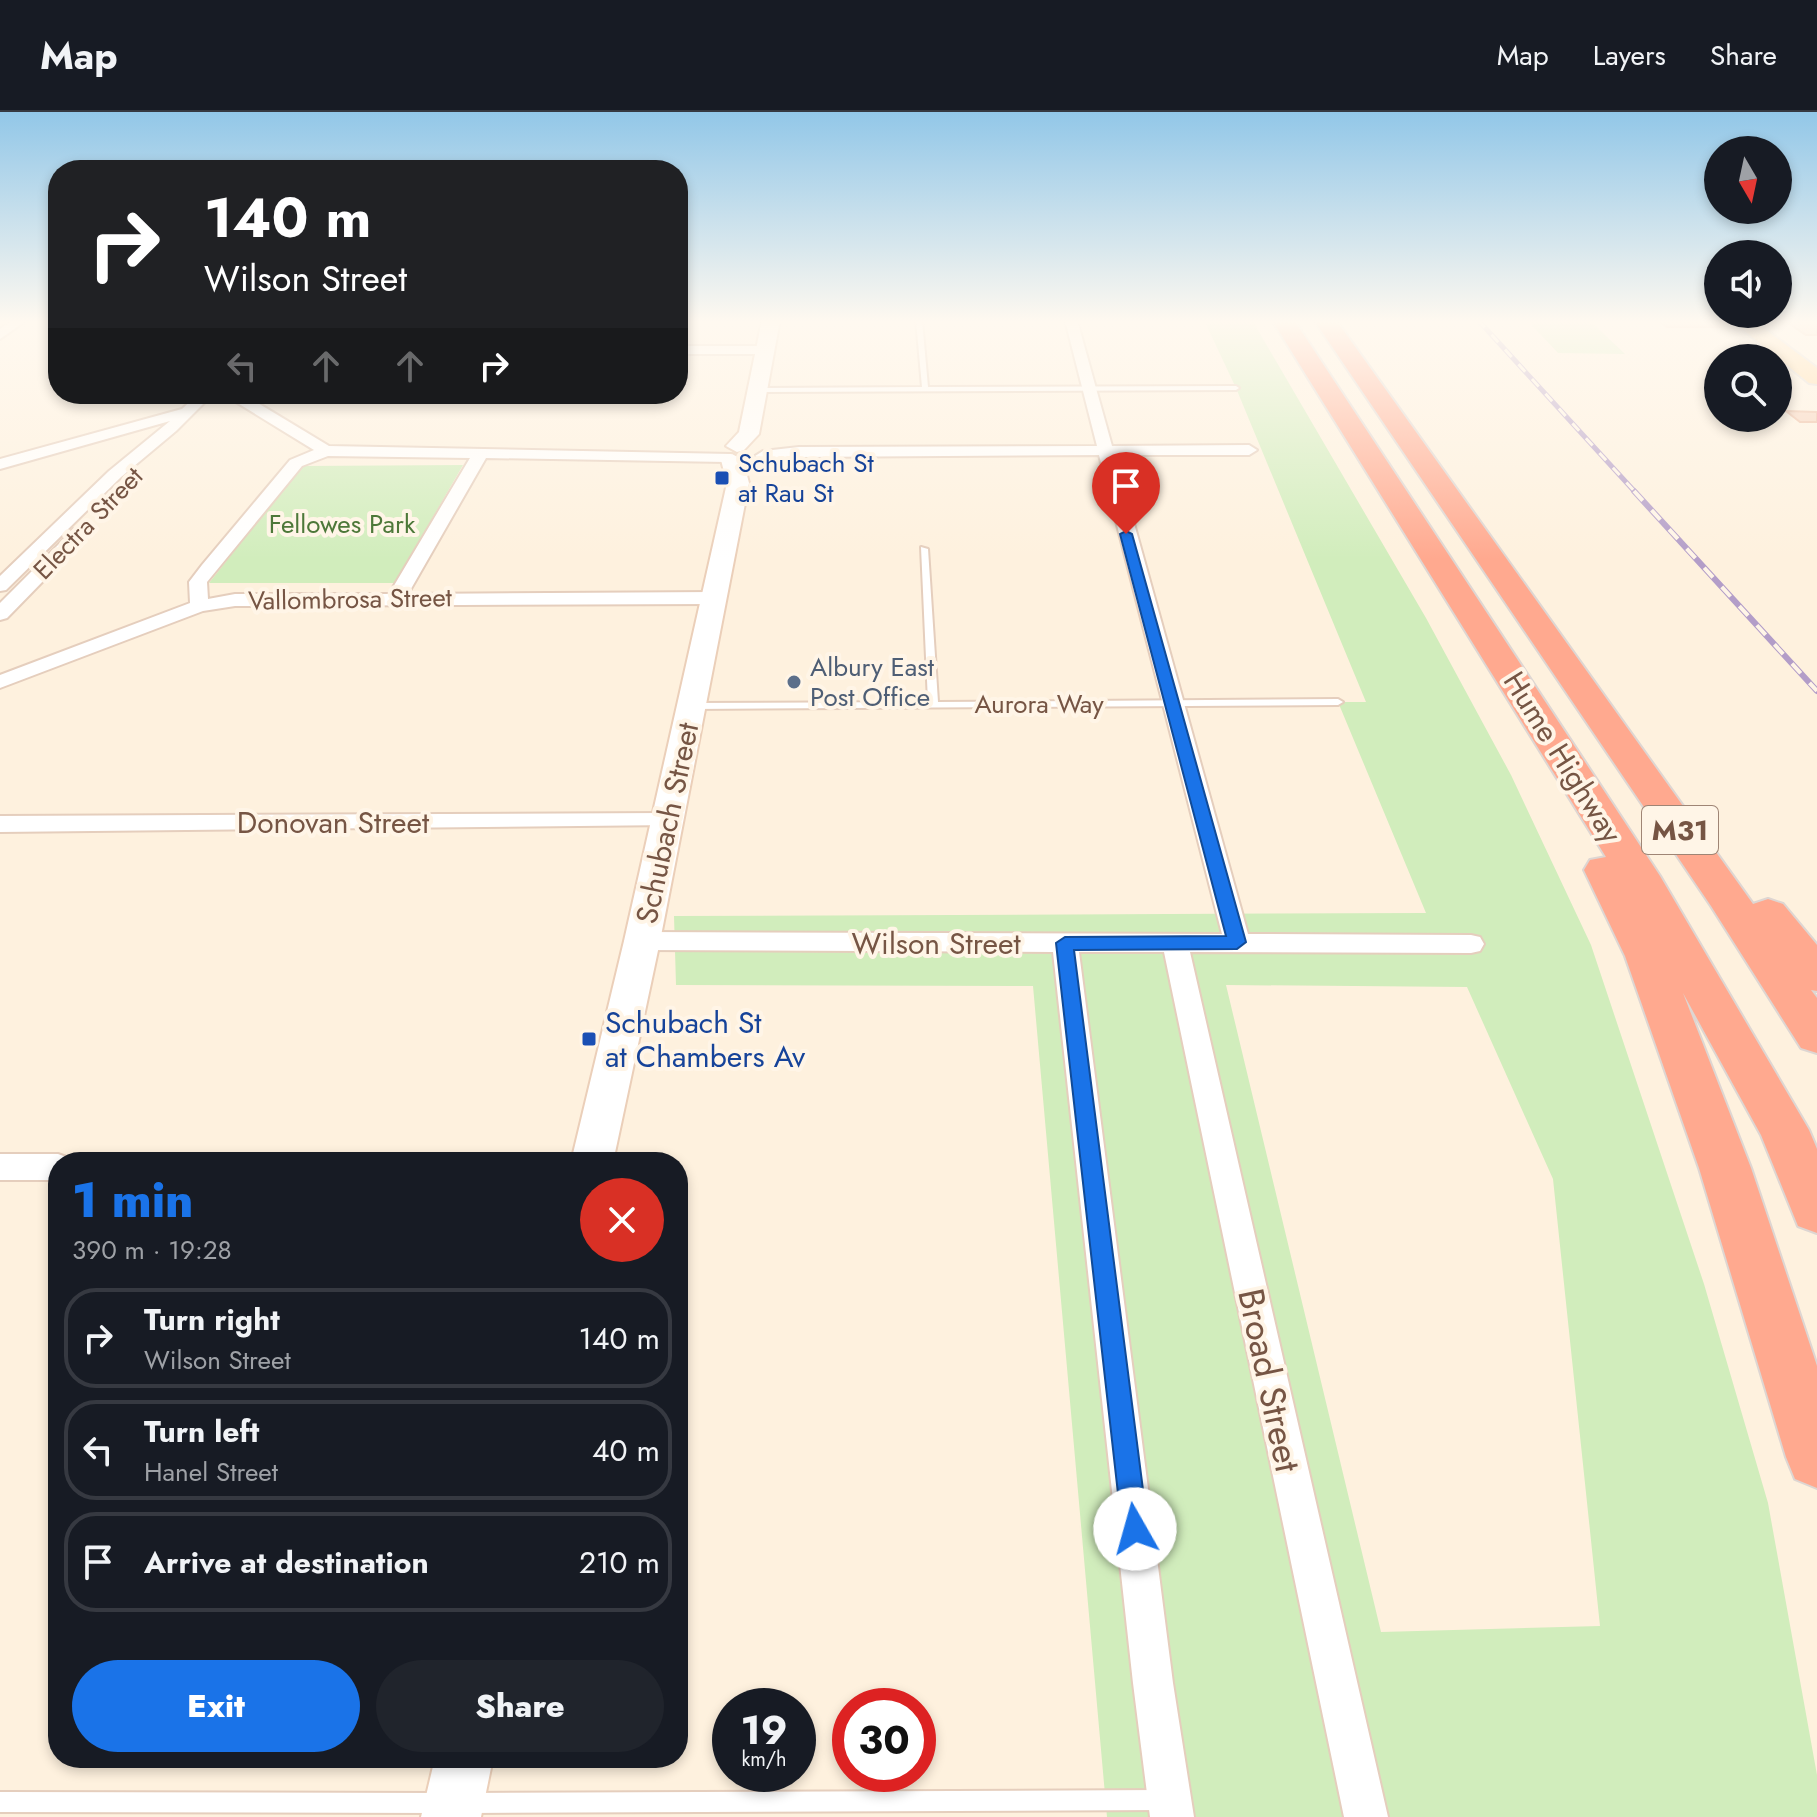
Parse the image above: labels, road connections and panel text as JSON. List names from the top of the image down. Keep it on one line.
{"streets":{"highway":["Hume Highway","M31"],"street":["Electra Street","Vallombrosa Street","Donovan Street","Schubach Street","Wilson Street","Broad Street"],"lane":["Aurora Way"]},"crossings":[["Vallombrosa Street","Schubach Street"],["Aurora Way","Schubach Street"],["Donovan Street","Schubach Street"],["Schubach Street","Wilson Street"],["Wilson Street","Broad Street"]],"parks":["Fellowes Park"],"places":{"transit":["Schubach St at Rau St","Schubach St at Chambers Av"],"other":["Albury East Post Office"]},"north":"bottom","page":{"header":"Map","nav":["Map","Layers","Share"],"turn":["140 m","Wilson Street"],"heading":["1 min","390 m · 19:28"],"list":[{"name":"Turn right","note":"Wilson Street","value":"140 m"},{"name":"Turn left","note":"Hanel Street","value":"40 m"},{"name":"Arrive at destination","value":"210 m"}],"buttons":["Exit","Share"],"speed":"19 km/h","limit":"30"}}
